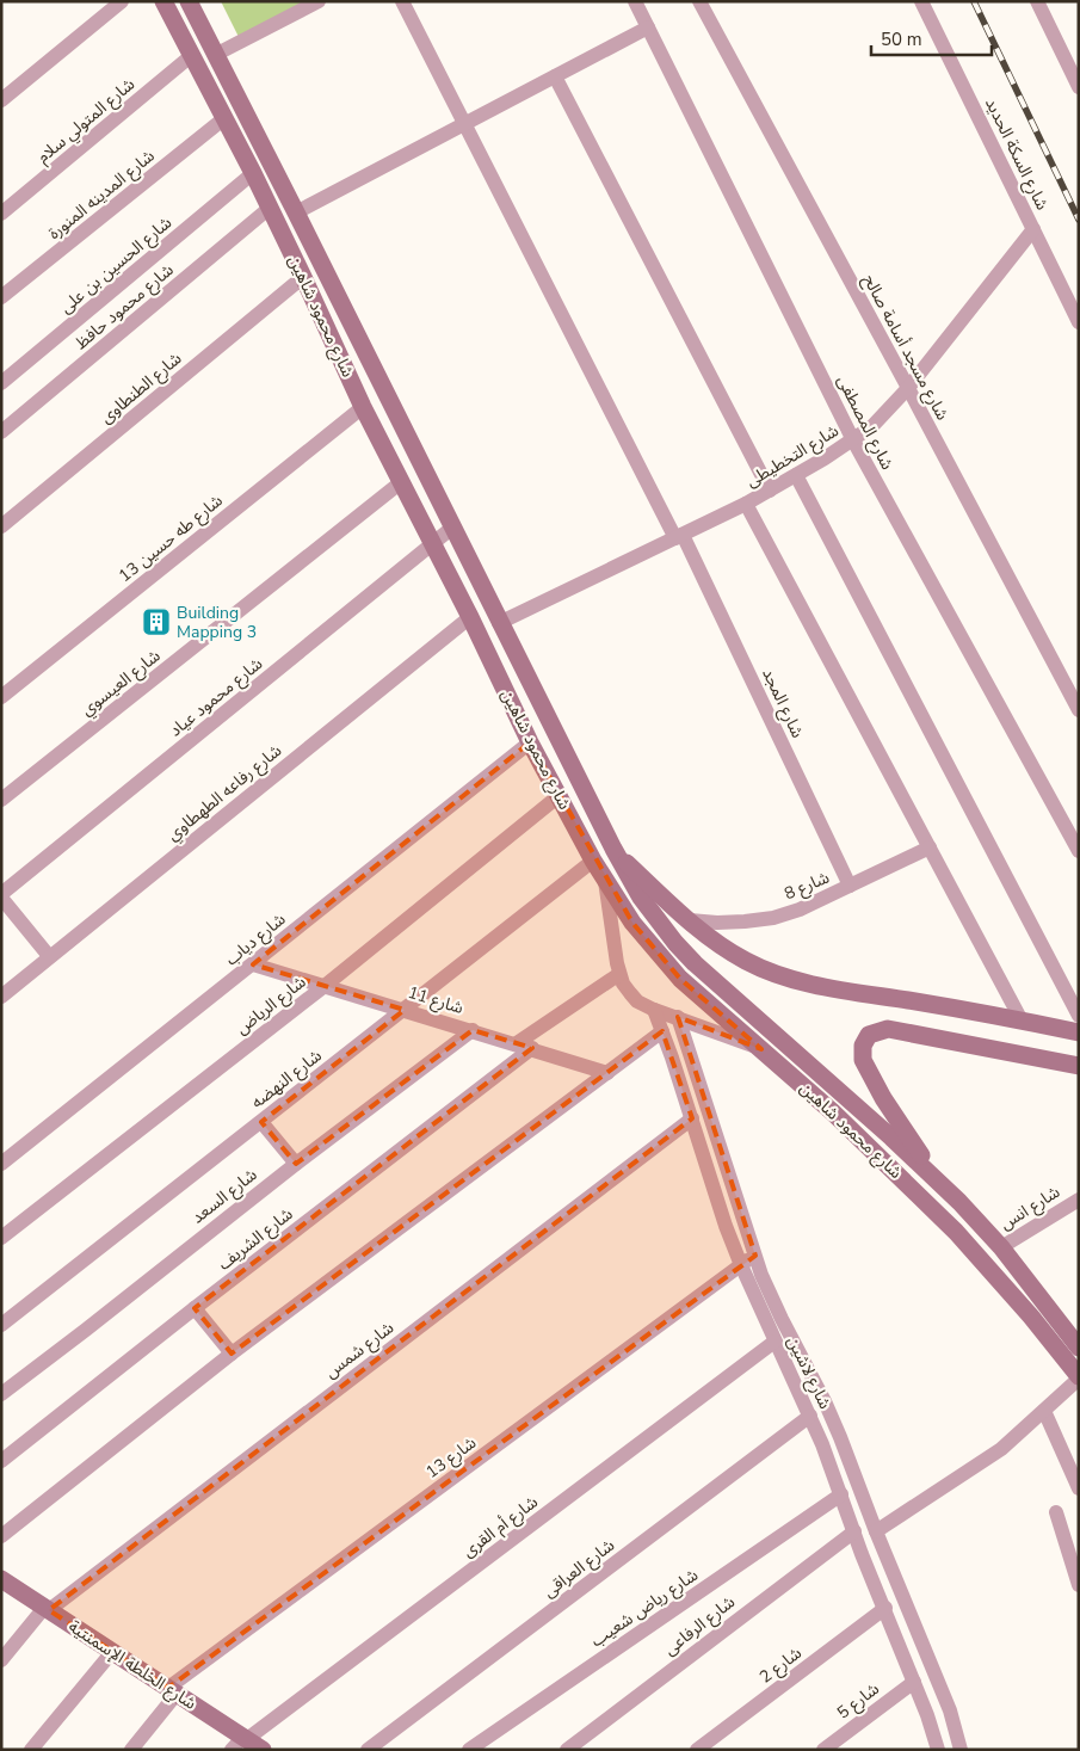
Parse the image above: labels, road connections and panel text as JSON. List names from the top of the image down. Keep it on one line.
{"streets":{"main road":["شارع محمود شاهين","شارع الخلطة الإسمنتية"],"street":["شارع المتولي سلام","شارع السكة الحديد","شارع المدينه المنورة","شارع الحسين بن على","شارع محمود حافظ","شارع مسجد أسامة صالح","شارع الطنطاوى","شارع المصطفى","شارع التخطيطى","شارع طه حسين 13","شارع العيسوي","شارع محمود عياد","شارع المجد","شارع رفاعه الطهطاوي","شارع 8","شارع دياب","شارع 11","شارع الرياض","شارع النهضه","شارع السعد","شارع انس","شارع الشريف","شارع شمس","شارع لاشين","شارع 13","شارع أم القرى","شارع العراقى","شارع رياض شعيب","شارع الرفاعى","شارع 2","شارع 5"]},"crossings":[["شارع المتولي سلام","شارع محمود شاهين"],["شارع السكة الحديد","شارع التخطيطى"],["شارع المدينه المنورة","شارع محمود شاهين"],["شارع الحسين بن على","شارع محمود شاهين"],["شارع محمود حافظ","شارع محمود شاهين"],["شارع محمود شاهين","شارع الطنطاوى"],["شارع محمود شاهين","شارع التخطيطى"],["شارع محمود شاهين","شارع طه حسين 13"],["شارع محمود شاهين","شارع العيسوي"],["شارع محمود شاهين","شارع محمود عياد"],["شارع محمود شاهين","شارع رفاعه الطهطاوي"],["شارع محمود شاهين","شارع دياب"],["شارع محمود شاهين","شارع الرياض"],["شارع محمود شاهين","شارع النهضه"],["شارع محمود شاهين","شارع انس"],["شارع مسجد أسامة صالح","شارع التخطيطى"],["شارع المصطفى","شارع التخطيطى"],["شارع التخطيطى","شارع المجد"],["شارع المجد","شارع 8"],["شارع دياب","شارع 11"],["شارع 11","شارع الرياض"],["شارع 11","شارع النهضه"],["شارع 11","شارع السعد"],["شارع 11","شارع الشريف"],["شارع شمس","شارع لاشين"],["شارع شمس","شارع الخلطة الإسمنتية"],["شارع لاشين","شارع 13"],["شارع لاشين","شارع أم القرى"],["شارع لاشين","شارع العراقى"],["شارع لاشين","شارع رياض شعيب"],["شارع لاشين","شارع الرفاعى"],["شارع لاشين","شارع 2"],["شارع لاشين","شارع 5"],["شارع 13","شارع الخلطة الإسمنتية"],["شارع أم القرى","شارع الخلطة الإسمنتية"]],"places":{"building":["Building Mapping 3"]},"scale_bar":"50 m"}
